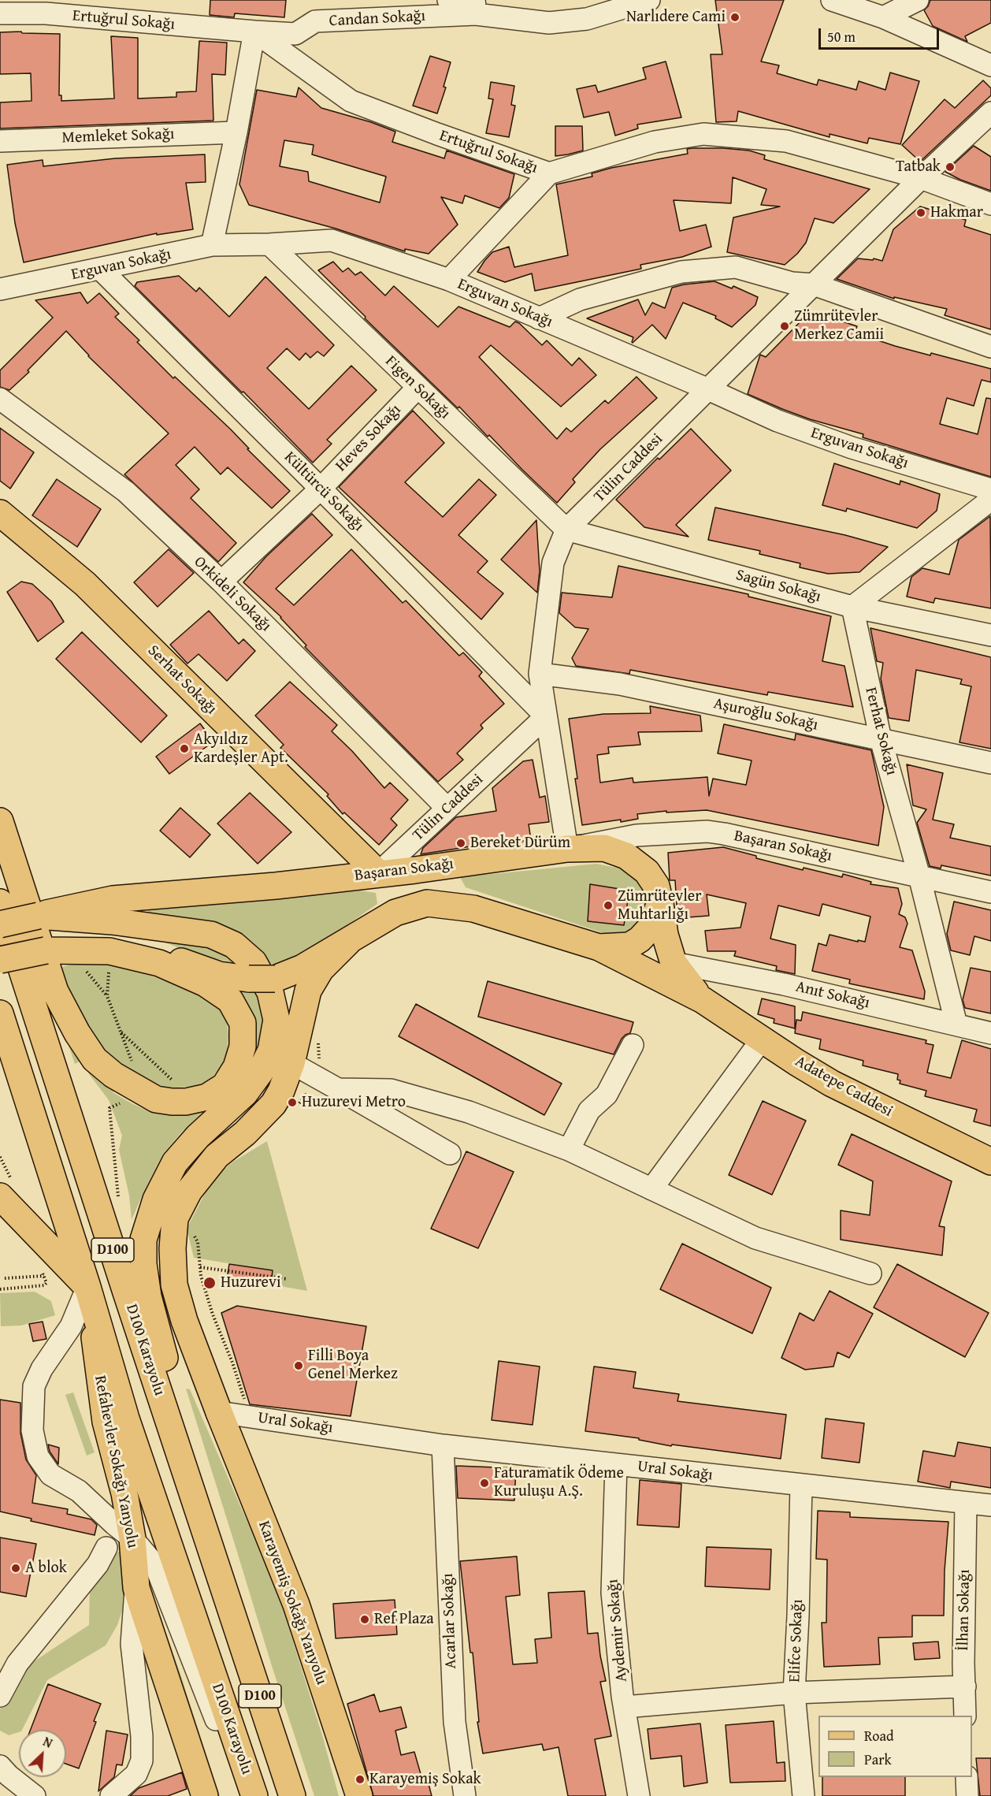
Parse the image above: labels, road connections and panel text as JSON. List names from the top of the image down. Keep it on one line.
{"streets":{"main road":["Serhat Sokağı","Başaran Sokağı","Adatepe Caddesi","D100","D100 Karayolu","Refahevler Sokağı Yanyolu","Karayemiş Sokağı Yanyolu"],"street":["Candan Sokağı","Ertuğrul Sokağı","Memleket Sokağı","Erguvan Sokağı","Figen Sokağı","Heves Sokağı","Tülin Caddesi","Kültürcü Sokağı","Sagün Sokağı","Orkideli Sokağı","Aşuroğlu Sokağı","Ferhat Sokağı","Anıt Sokağı","Ural Sokağı","İlhan Sokağı","Acarlar Sokağı","Aydemir Sokağı","Elifce Sokağı"]},"crossings":[["Candan Sokağı","Ertuğrul Sokağı"],["Ertuğrul Sokağı","Tülin Caddesi"],["Erguvan Sokağı","Figen Sokağı"],["Erguvan Sokağı","Tülin Caddesi"],["Erguvan Sokağı","Kültürcü Sokağı"],["Figen Sokağı","Heves Sokağı"],["Figen Sokağı","Tülin Caddesi"],["Figen Sokağı","Sagün Sokağı"],["Heves Sokağı","Kültürcü Sokağı"],["Heves Sokağı","Orkideli Sokağı"],["Tülin Caddesi","Kültürcü Sokağı"],["Tülin Caddesi","Sagün Sokağı"],["Tülin Caddesi","Orkideli Sokağı"],["Tülin Caddesi","Serhat Sokağı"],["Tülin Caddesi","Aşuroğlu Sokağı"],["Tülin Caddesi","Başaran Sokağı"],["Sagün Sokağı","Ferhat Sokağı"],["Serhat Sokağı","Başaran Sokağı"],["Aşuroğlu Sokağı","Ferhat Sokağı"],["Ferhat Sokağı","Başaran Sokağı"],["Ferhat Sokağı","Anıt Sokağı"],["Başaran Sokağı","Adatepe Caddesi"],["Anıt Sokağı","Adatepe Caddesi"],["D100 Karayolu","Refahevler Sokağı Yanyolu"],["Ural Sokağı","Karayemiş Sokağı Yanyolu"],["Ural Sokağı","İlhan Sokağı"],["Ural Sokağı","Acarlar Sokağı"],["Ural Sokağı","Aydemir Sokağı"],["Ural Sokağı","Elifce Sokağı"]],"places":["Narlıdere Cami","Tatbak","Hakmar","Zümrütevler Merkez Camii","Akyıldız Kardeşler Apt.","Bereket Dürüm","Zümrütevler Muhtarlığı","Huzurevi Metro","Huzurevi","Filli Boya Genel Merkez","Faturamatik Ödeme Kuruluşu A.Ş.","A blok","Ref Plaza","Karayemiş Sokak"],"legend":["Road","Park"],"scale_bar":"50 m","north":"top right"}
